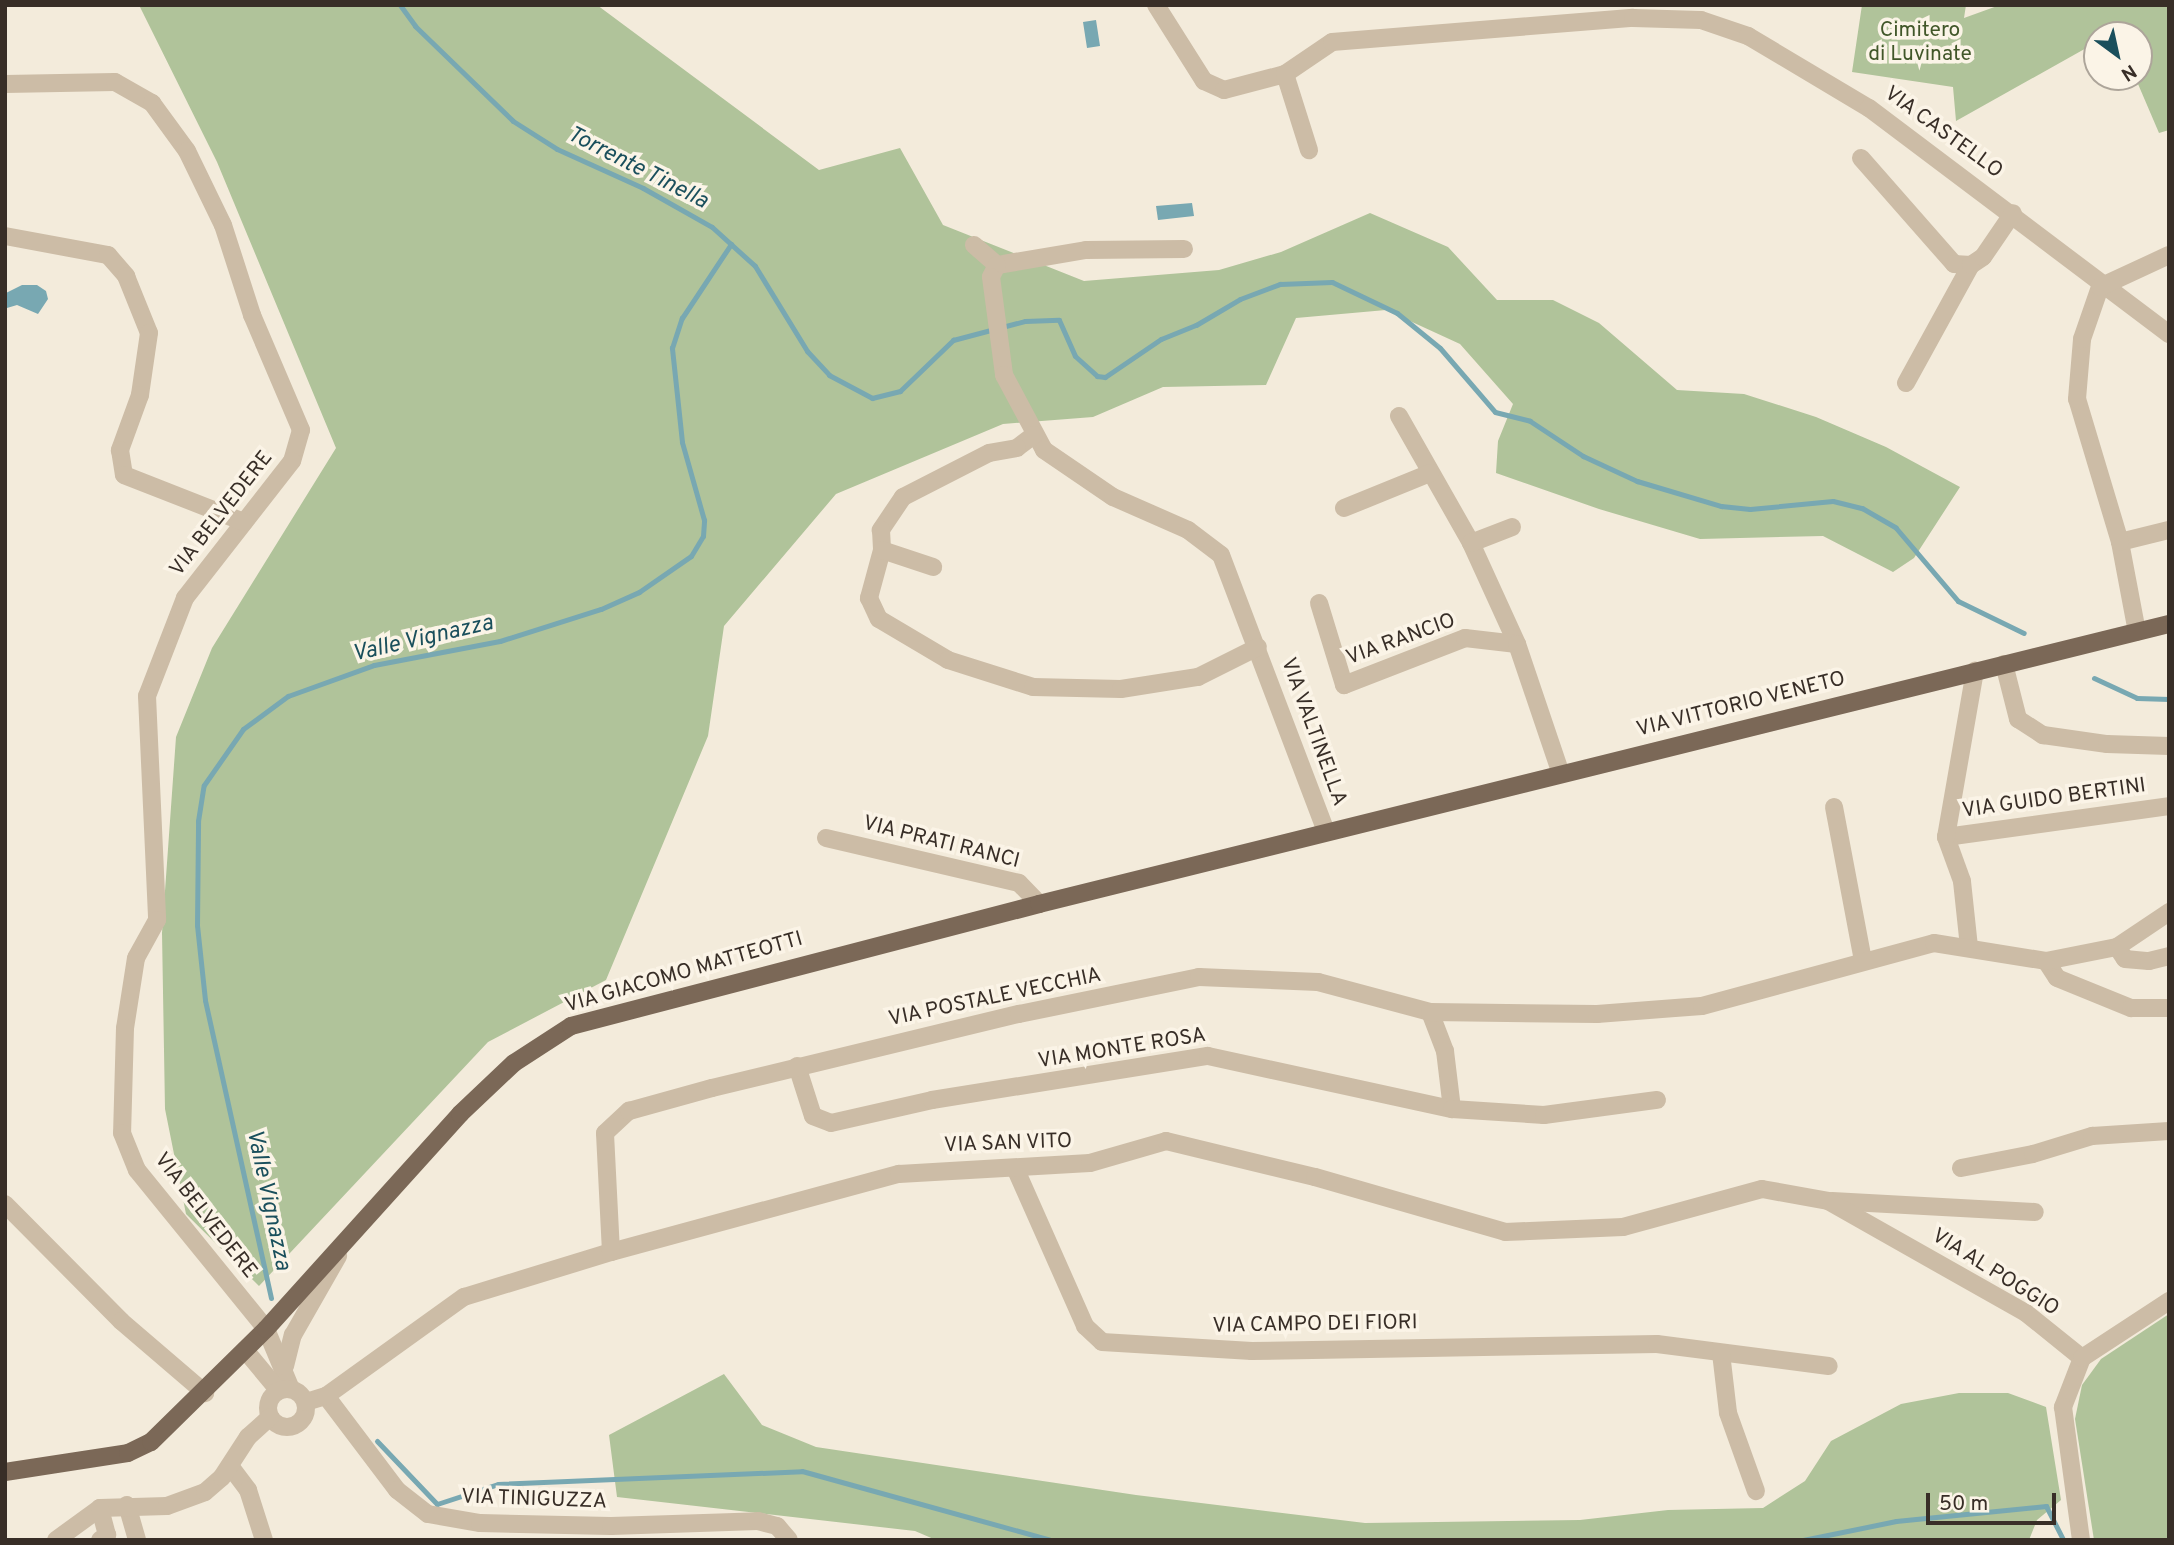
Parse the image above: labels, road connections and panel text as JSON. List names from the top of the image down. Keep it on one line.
{"streets":{"main road":["VIA VITTORIO VENETO","VIA GIACOMO MATTEOTTI"],"street":["VIA CASTELLO","VIA BELVEDERE","VIA RANCIO","VIA VALTINELLA","VIA GUIDO BERTINI","VIA PRATI RANCI","VIA POSTALE VECCHIA","VIA MONTE ROSA","VIA SAN VITO","VIA AL POGGIO","VIA CAMPO DEI FIORI","VIA TINIGUZZA"]},"crossings":[["VIA BELVEDERE","VIA GIACOMO MATTEOTTI"],["VIA VITTORIO VENETO","VIA VALTINELLA"],["VIA VITTORIO VENETO","VIA GUIDO BERTINI"],["VIA VITTORIO VENETO","VIA GIACOMO MATTEOTTI"],["VIA VALTINELLA","VIA GIACOMO MATTEOTTI"],["VIA GUIDO BERTINI","VIA POSTALE VECCHIA"],["VIA PRATI RANCI","VIA GIACOMO MATTEOTTI"],["VIA POSTALE VECCHIA","VIA MONTE ROSA"],["VIA POSTALE VECCHIA","VIA SAN VITO"],["VIA SAN VITO","VIA AL POGGIO"],["VIA SAN VITO","VIA CAMPO DEI FIORI"]],"water":["Torrente Tinella","Valle Vignazza"],"parks":["Cimitero di Luvinate"],"scale_bar":"50 m","north":"bottom right"}
